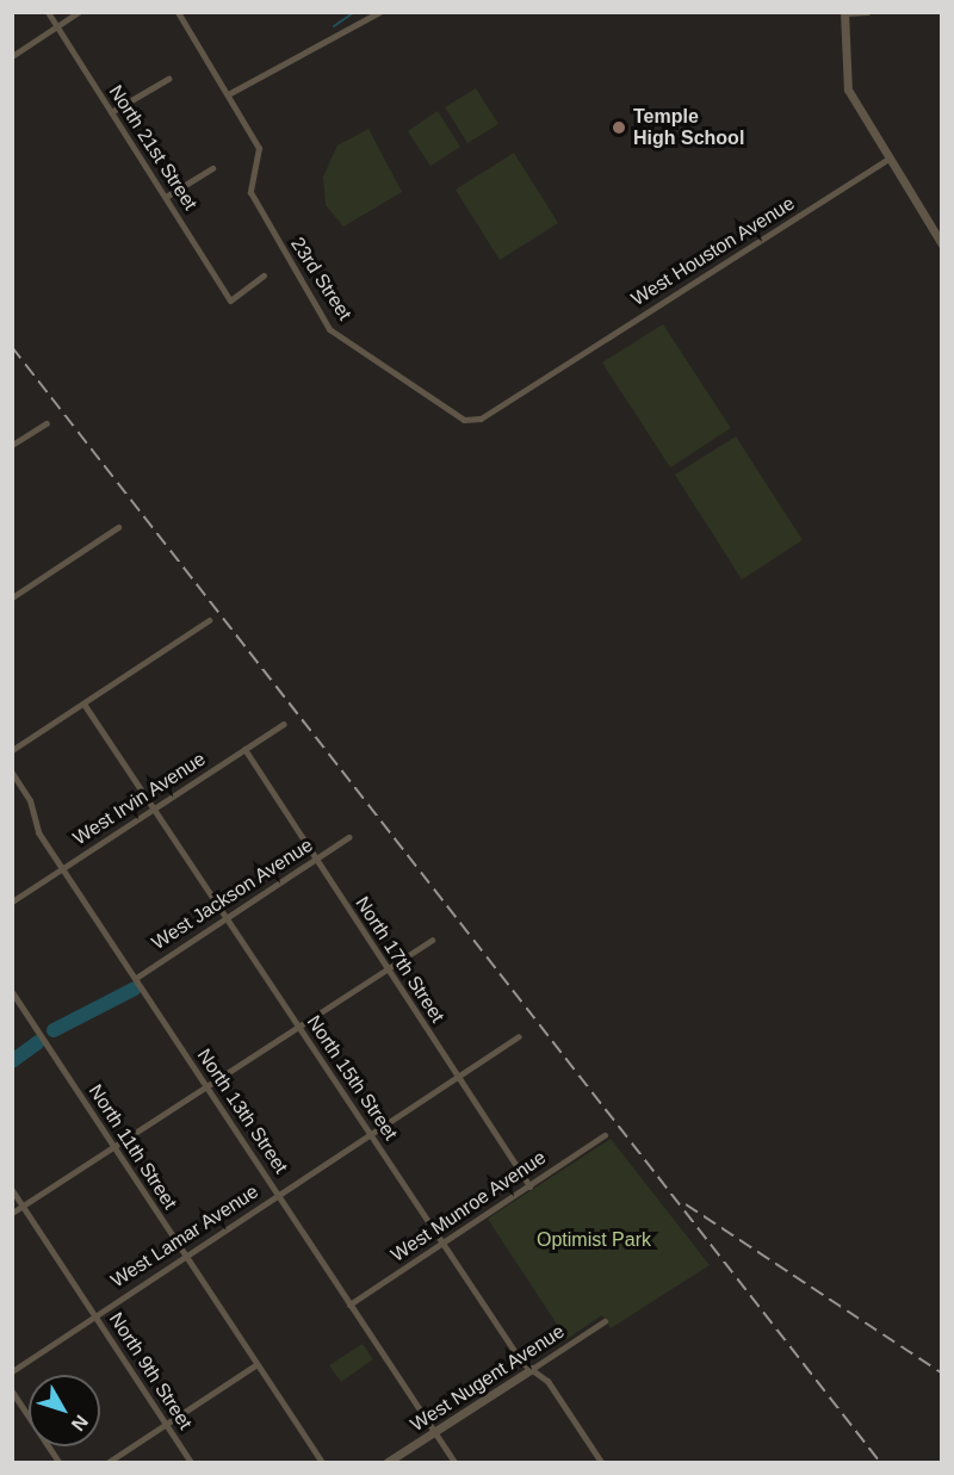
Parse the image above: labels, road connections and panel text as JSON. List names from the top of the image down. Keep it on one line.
{"streets":{"street":["North 21st Street","West Houston Avenue","23rd Street","West Irvin Avenue","West Jackson Avenue","North 17th Street","North 15th Street","North 13th Street","North 11th Street","West Munroe Avenue","West Lamar Avenue","North 9th Street","West Nugent Avenue"]},"crossings":[["West Houston Avenue","23rd Street"],["West Irvin Avenue","North 17th Street"],["West Irvin Avenue","North 15th Street"],["West Irvin Avenue","North 13th Street"],["West Jackson Avenue","North 17th Street"],["West Jackson Avenue","North 15th Street"],["West Jackson Avenue","North 13th Street"],["North 17th Street","West Munroe Avenue"],["North 17th Street","West Lamar Avenue"],["North 15th Street","West Munroe Avenue"],["North 15th Street","West Lamar Avenue"],["North 15th Street","West Nugent Avenue"],["North 13th Street","West Munroe Avenue"],["North 13th Street","West Lamar Avenue"],["North 13th Street","West Nugent Avenue"],["North 11th Street","West Lamar Avenue"],["West Lamar Avenue","North 9th Street"]],"parks":["Optimist Park"],"places":["Temple High School"],"north":"bottom right"}
